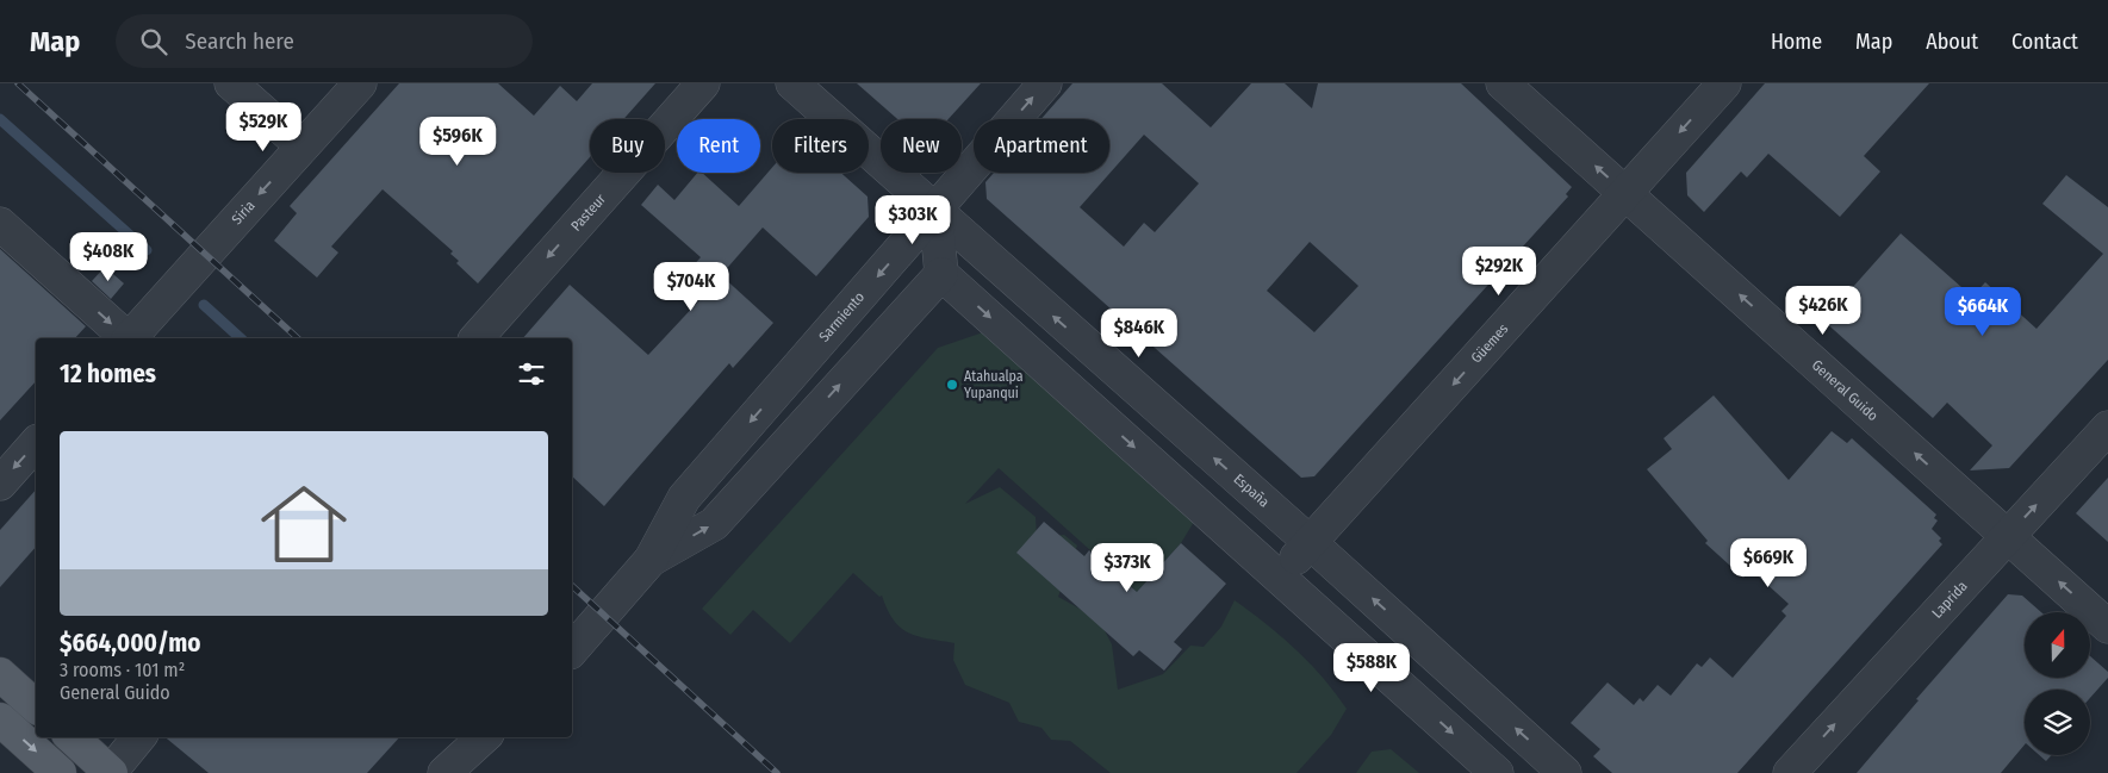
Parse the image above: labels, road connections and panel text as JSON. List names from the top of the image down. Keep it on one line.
{"streets":{"street":["Siria","Pasteur","Sarmiento","Güemes","General Guido","España","Laprida"]},"crossings":[["Sarmiento","España"],["Güemes","General Guido"],["Güemes","España"],["General Guido","Laprida"]],"one_way":["Siria","Pasteur","Güemes","General Guido","Laprida"],"places":["Atahualpa Yupanqui"],"north":"top","page":{"header":"Map","search":"Search here","nav":["Home","Map","About","Contact"],"price":["$529K","$596K","$303K","$408K","$292K","$704K","$426K","$664K","$846K","$669K","$373K","$588K"],"chip":["Buy","Rent","Filters","New","Apartment"],"heading":"12 homes","list":[{"name":"$664,000/mo","note":"3 rooms · 101 m² · General Guido"}]}}
